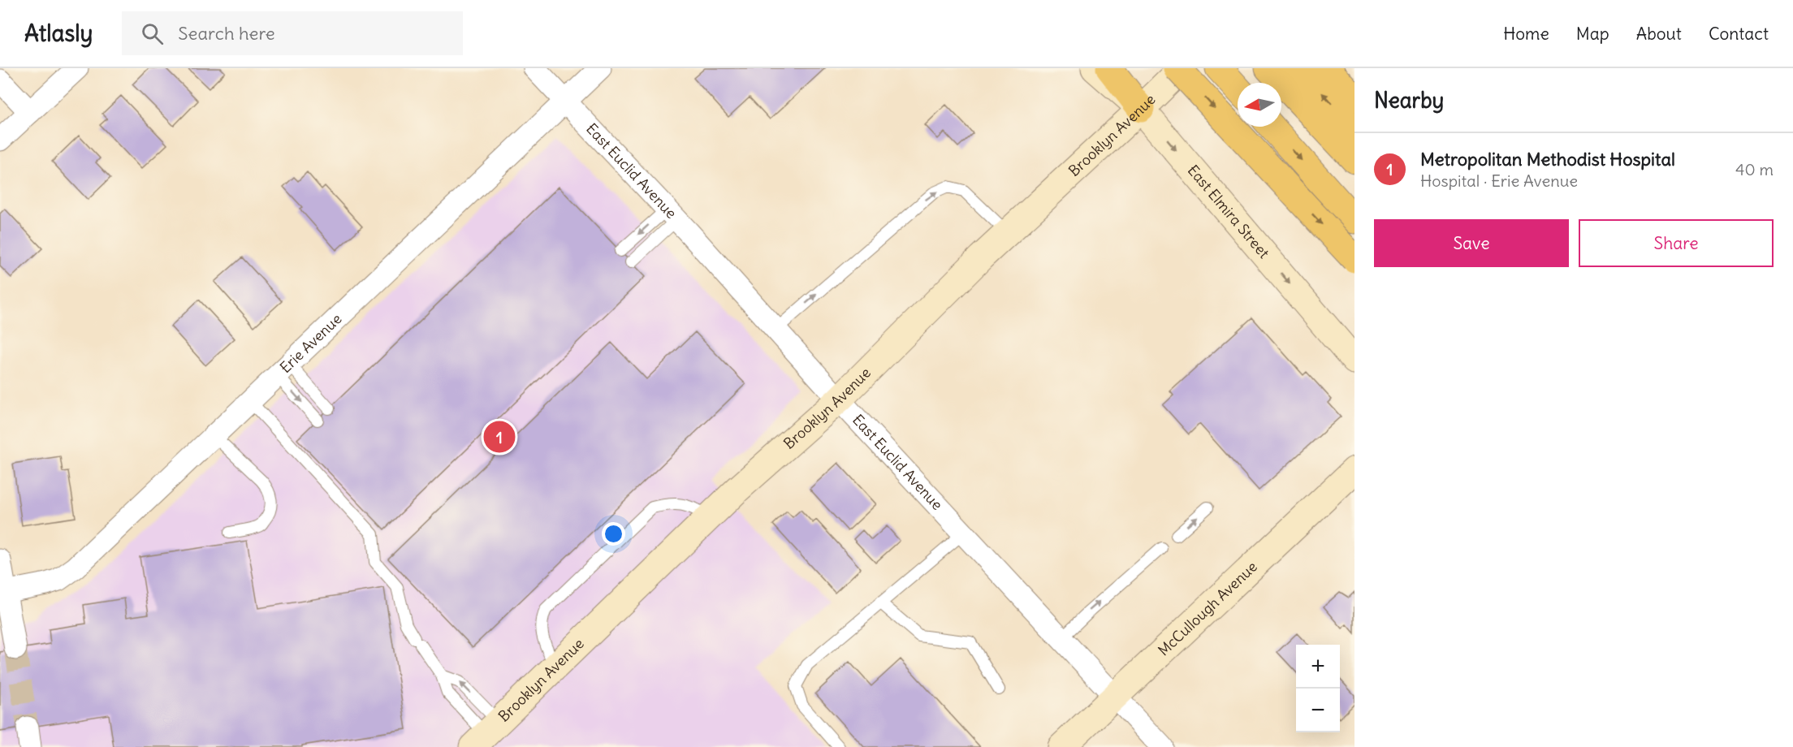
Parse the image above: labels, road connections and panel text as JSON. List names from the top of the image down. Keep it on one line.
{"streets":{"main road":["Brooklyn Avenue","East Elmira Street","McCullough Avenue"],"street":["East Euclid Avenue","Erie Avenue"]},"crossings":[["Brooklyn Avenue","East Euclid Avenue"],["Brooklyn Avenue","East Elmira Street"],["East Euclid Avenue","Erie Avenue"],["East Euclid Avenue","McCullough Avenue"]],"one_way":["East Elmira Street"],"north":"left","page":{"header":"Atlasly","search":"Search here","nav":["Home","Map","About","Contact"],"heading":"Nearby","list":[{"mark":"1","name":"Metropolitan Methodist Hospital","note":"Hospital · Erie Avenue","value":"40 m"}],"buttons":["Save","Share"],"pins":"1","map_buttons":["+","−"]}}
